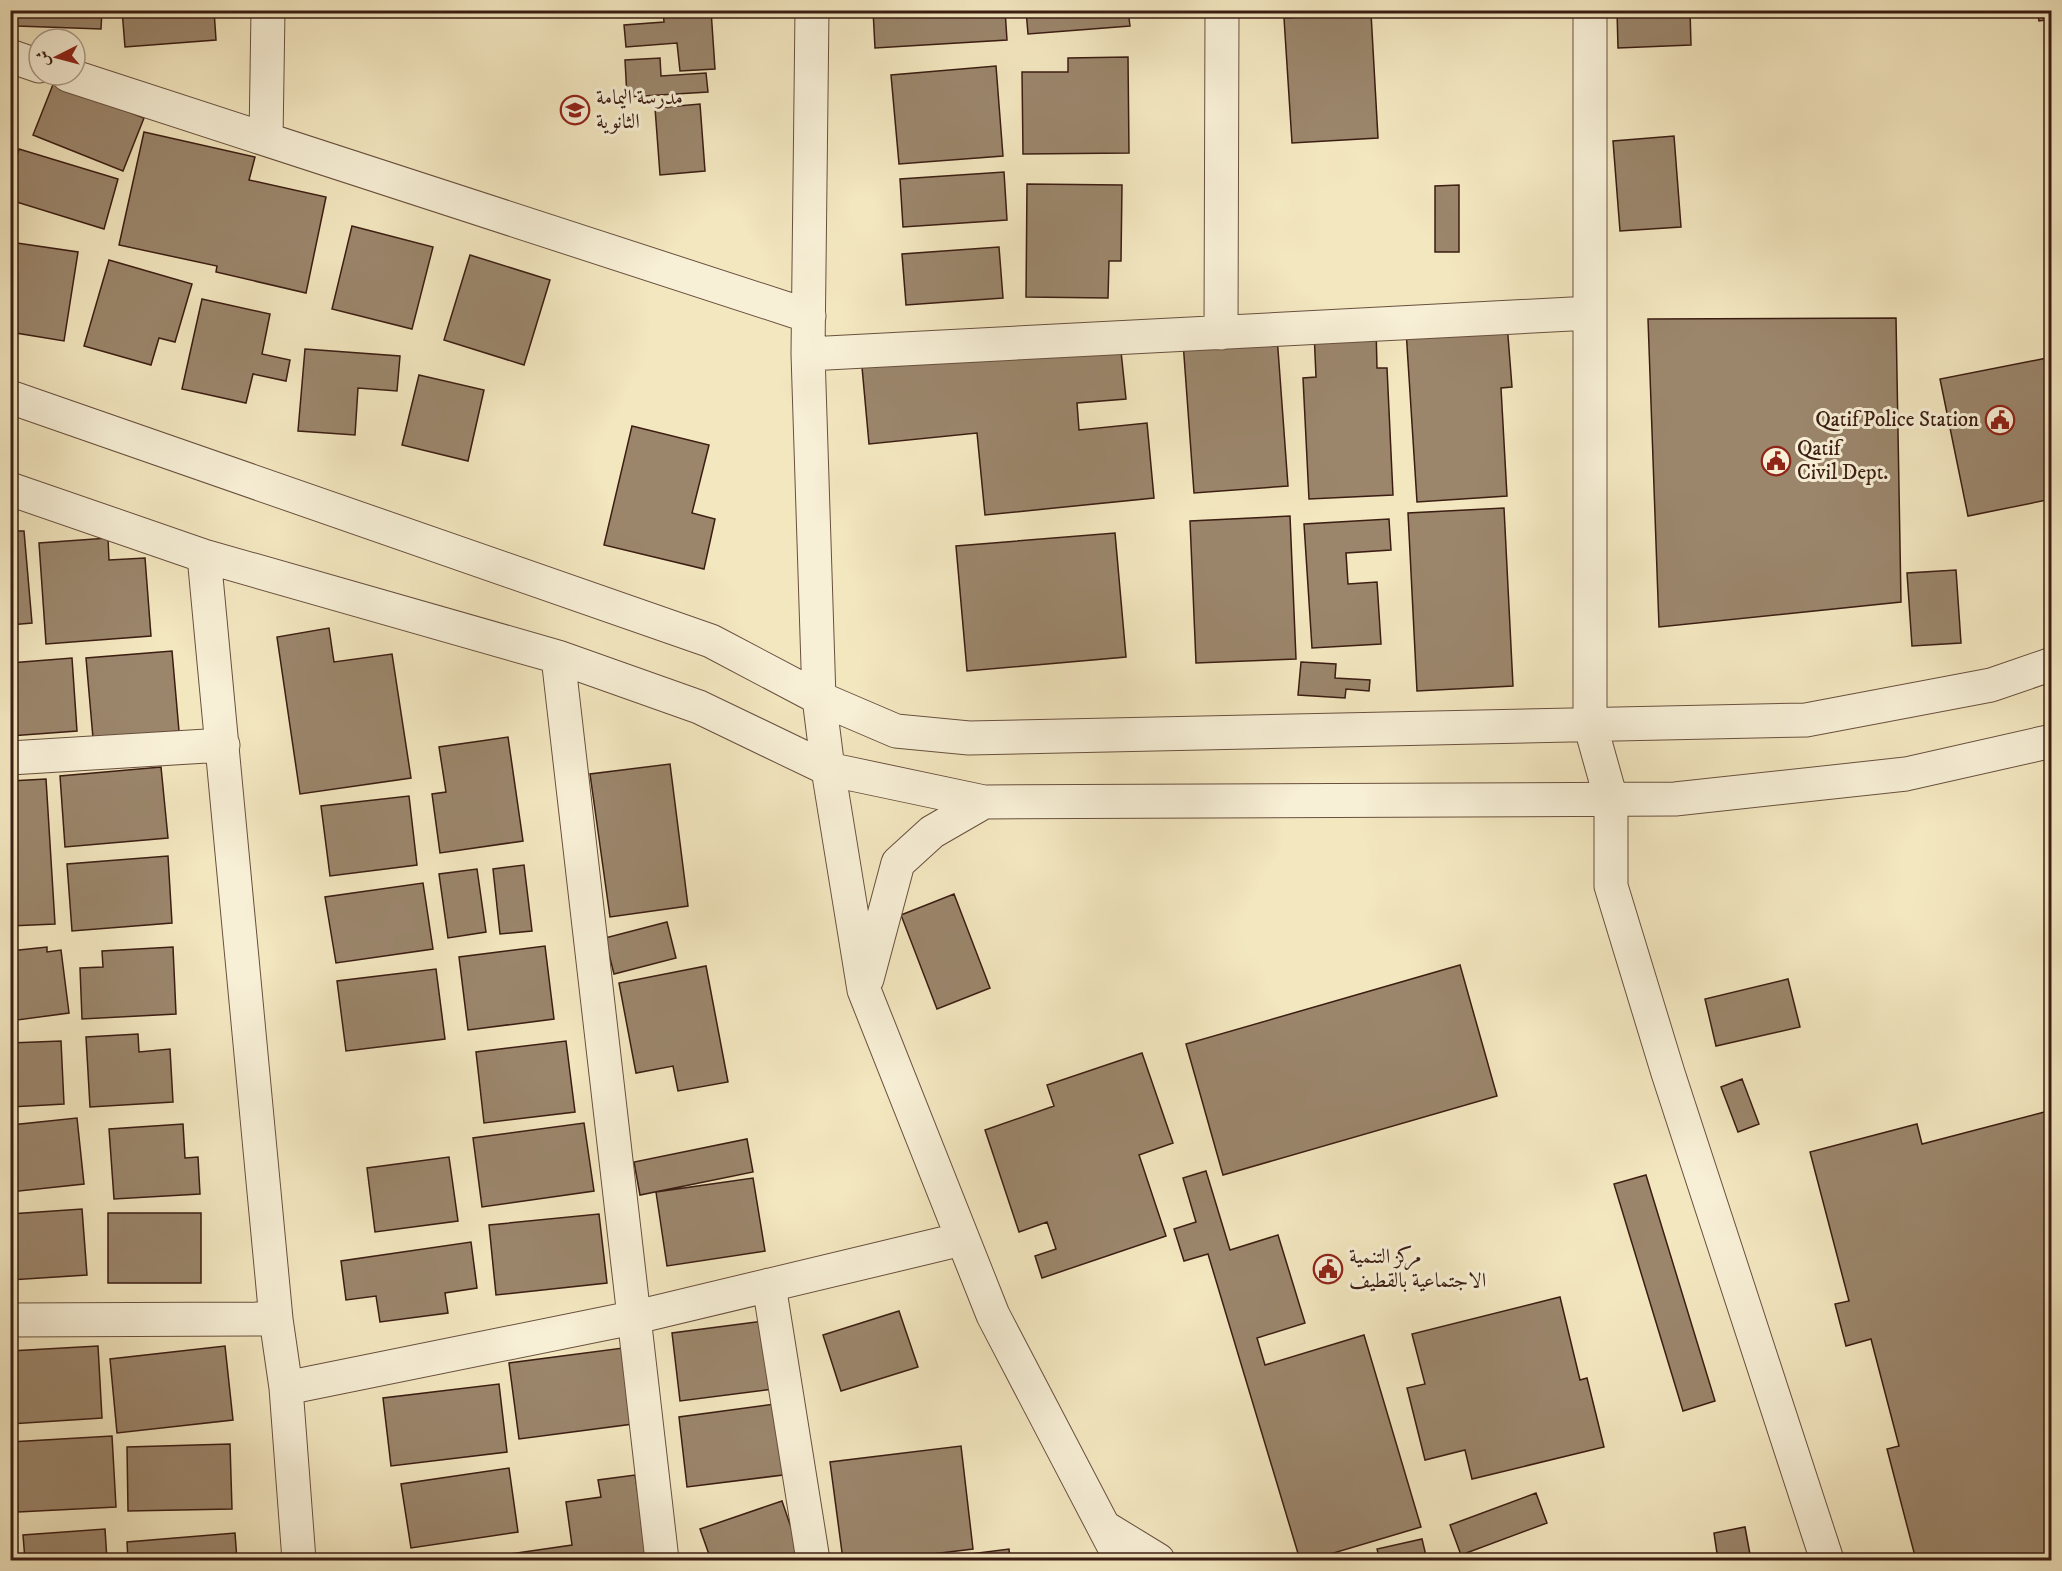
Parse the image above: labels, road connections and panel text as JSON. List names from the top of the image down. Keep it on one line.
{"places":{"school or university":["مدرسة اليمامة الثانوية"],"public building":["Qatif Police Station","Qatif Civil Dept.","مركز التنمية الاجتماعية بالقطيف"]},"north":"left"}
